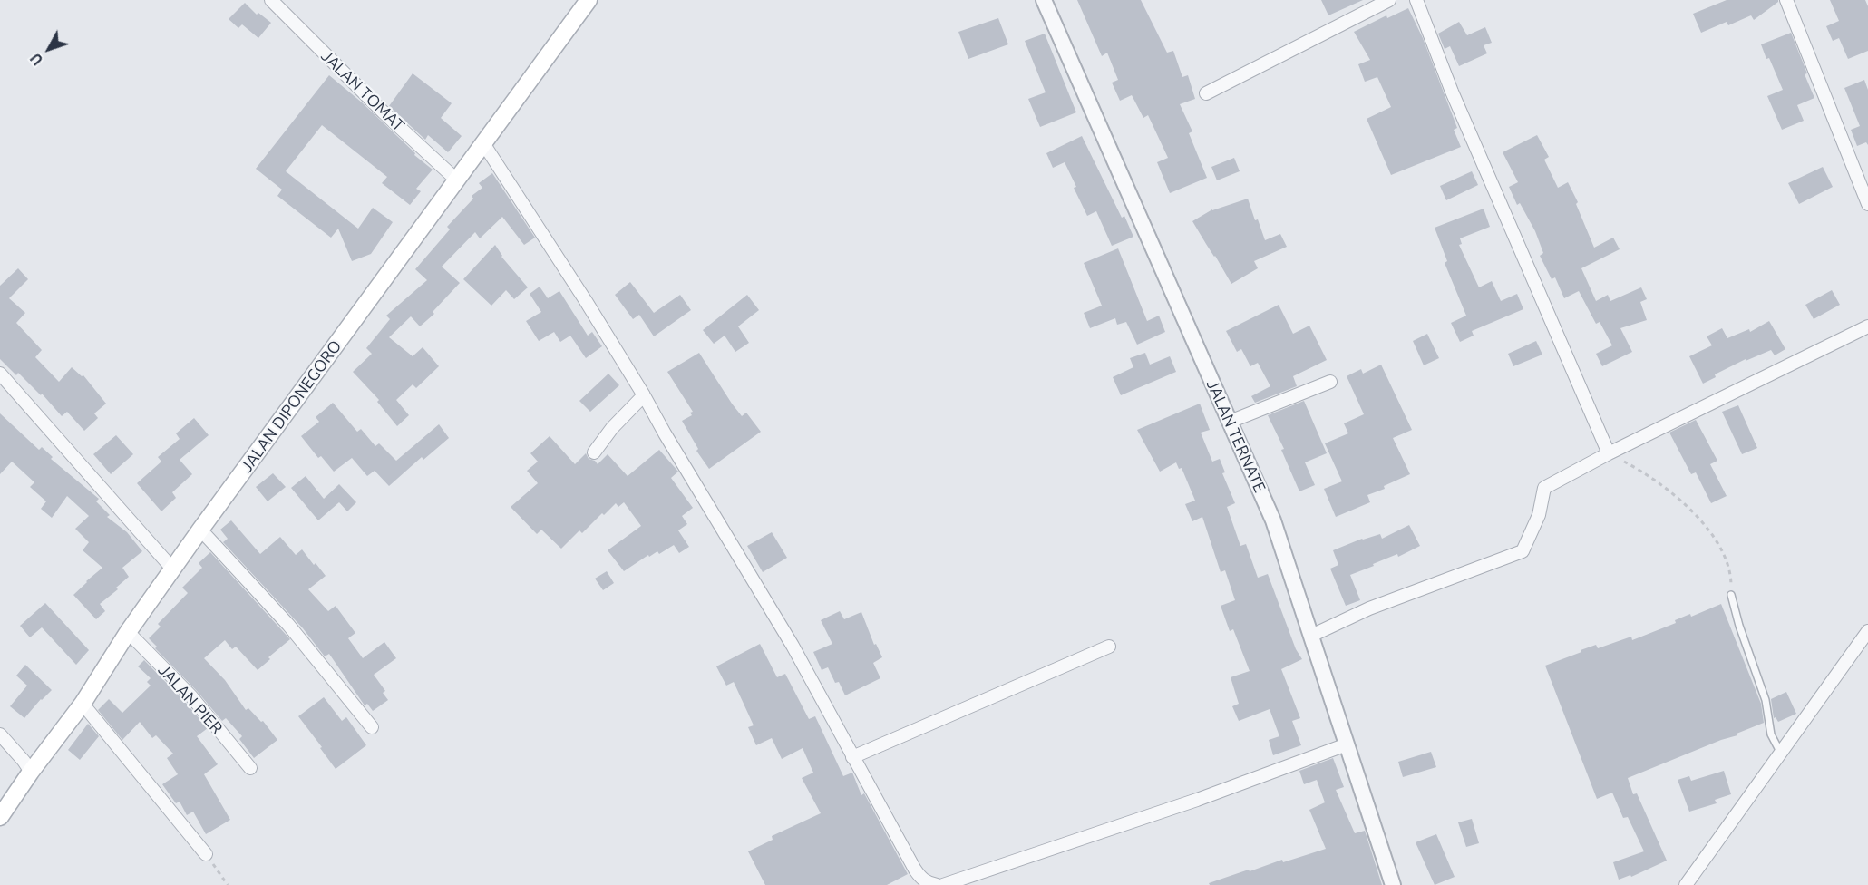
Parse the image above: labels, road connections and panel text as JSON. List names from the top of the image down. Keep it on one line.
{"streets":{"main road":["JALAN DIPONEGORO"],"street":["JALAN TOMAT","JALAN TERNATE","JALAN PIER"]},"crossings":[["JALAN TOMAT","JALAN DIPONEGORO"],["JALAN DIPONEGORO","JALAN PIER"]],"north":"bottom left"}
